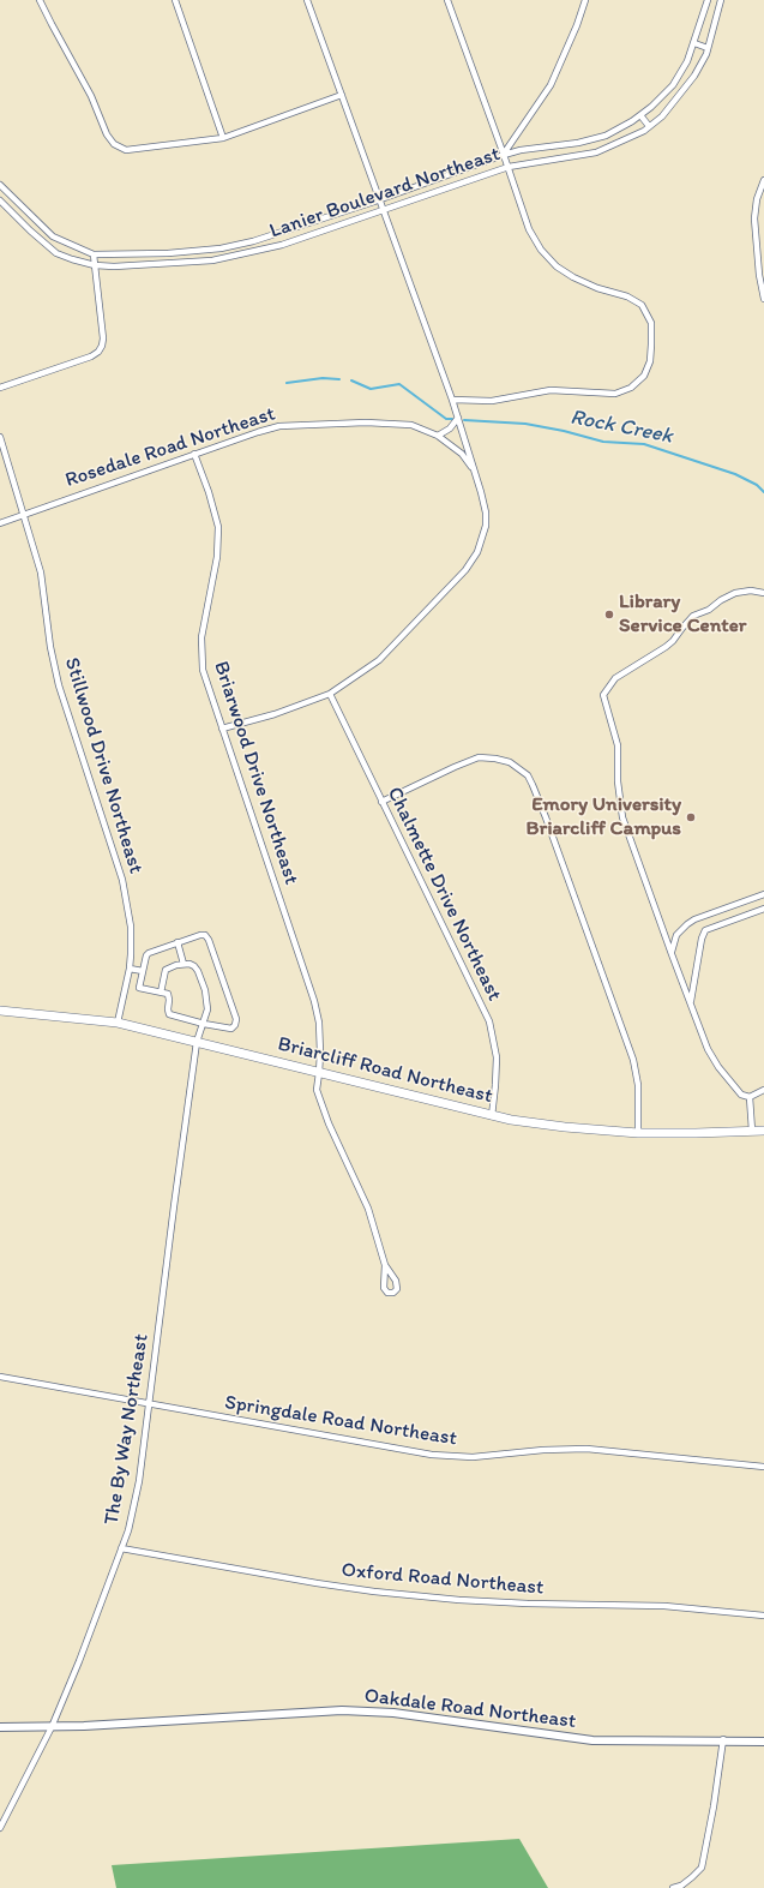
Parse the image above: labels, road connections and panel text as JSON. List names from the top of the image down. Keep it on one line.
{"streets":{"main road":["Briarcliff Road Northeast"],"street":["Lanier Boulevard Northeast","Rosedale Road Northeast","Stillwood Drive Northeast","Briarwood Drive Northeast","Chalmette Drive Northeast","Springdale Road Northeast","The By Way Northeast","Oxford Road Northeast","Oakdale Road Northeast"]},"crossings":[["Rosedale Road Northeast","Stillwood Drive Northeast"],["Rosedale Road Northeast","Briarwood Drive Northeast"],["Stillwood Drive Northeast","Briarcliff Road Northeast"],["Briarwood Drive Northeast","Briarcliff Road Northeast"],["Chalmette Drive Northeast","Briarcliff Road Northeast"],["Briarcliff Road Northeast","The By Way Northeast"],["Springdale Road Northeast","The By Way Northeast"],["The By Way Northeast","Oxford Road Northeast"],["The By Way Northeast","Oakdale Road Northeast"]],"water":["Rock Creek"],"places":["Library Service Center","Emory University Briarcliff Campus"]}
